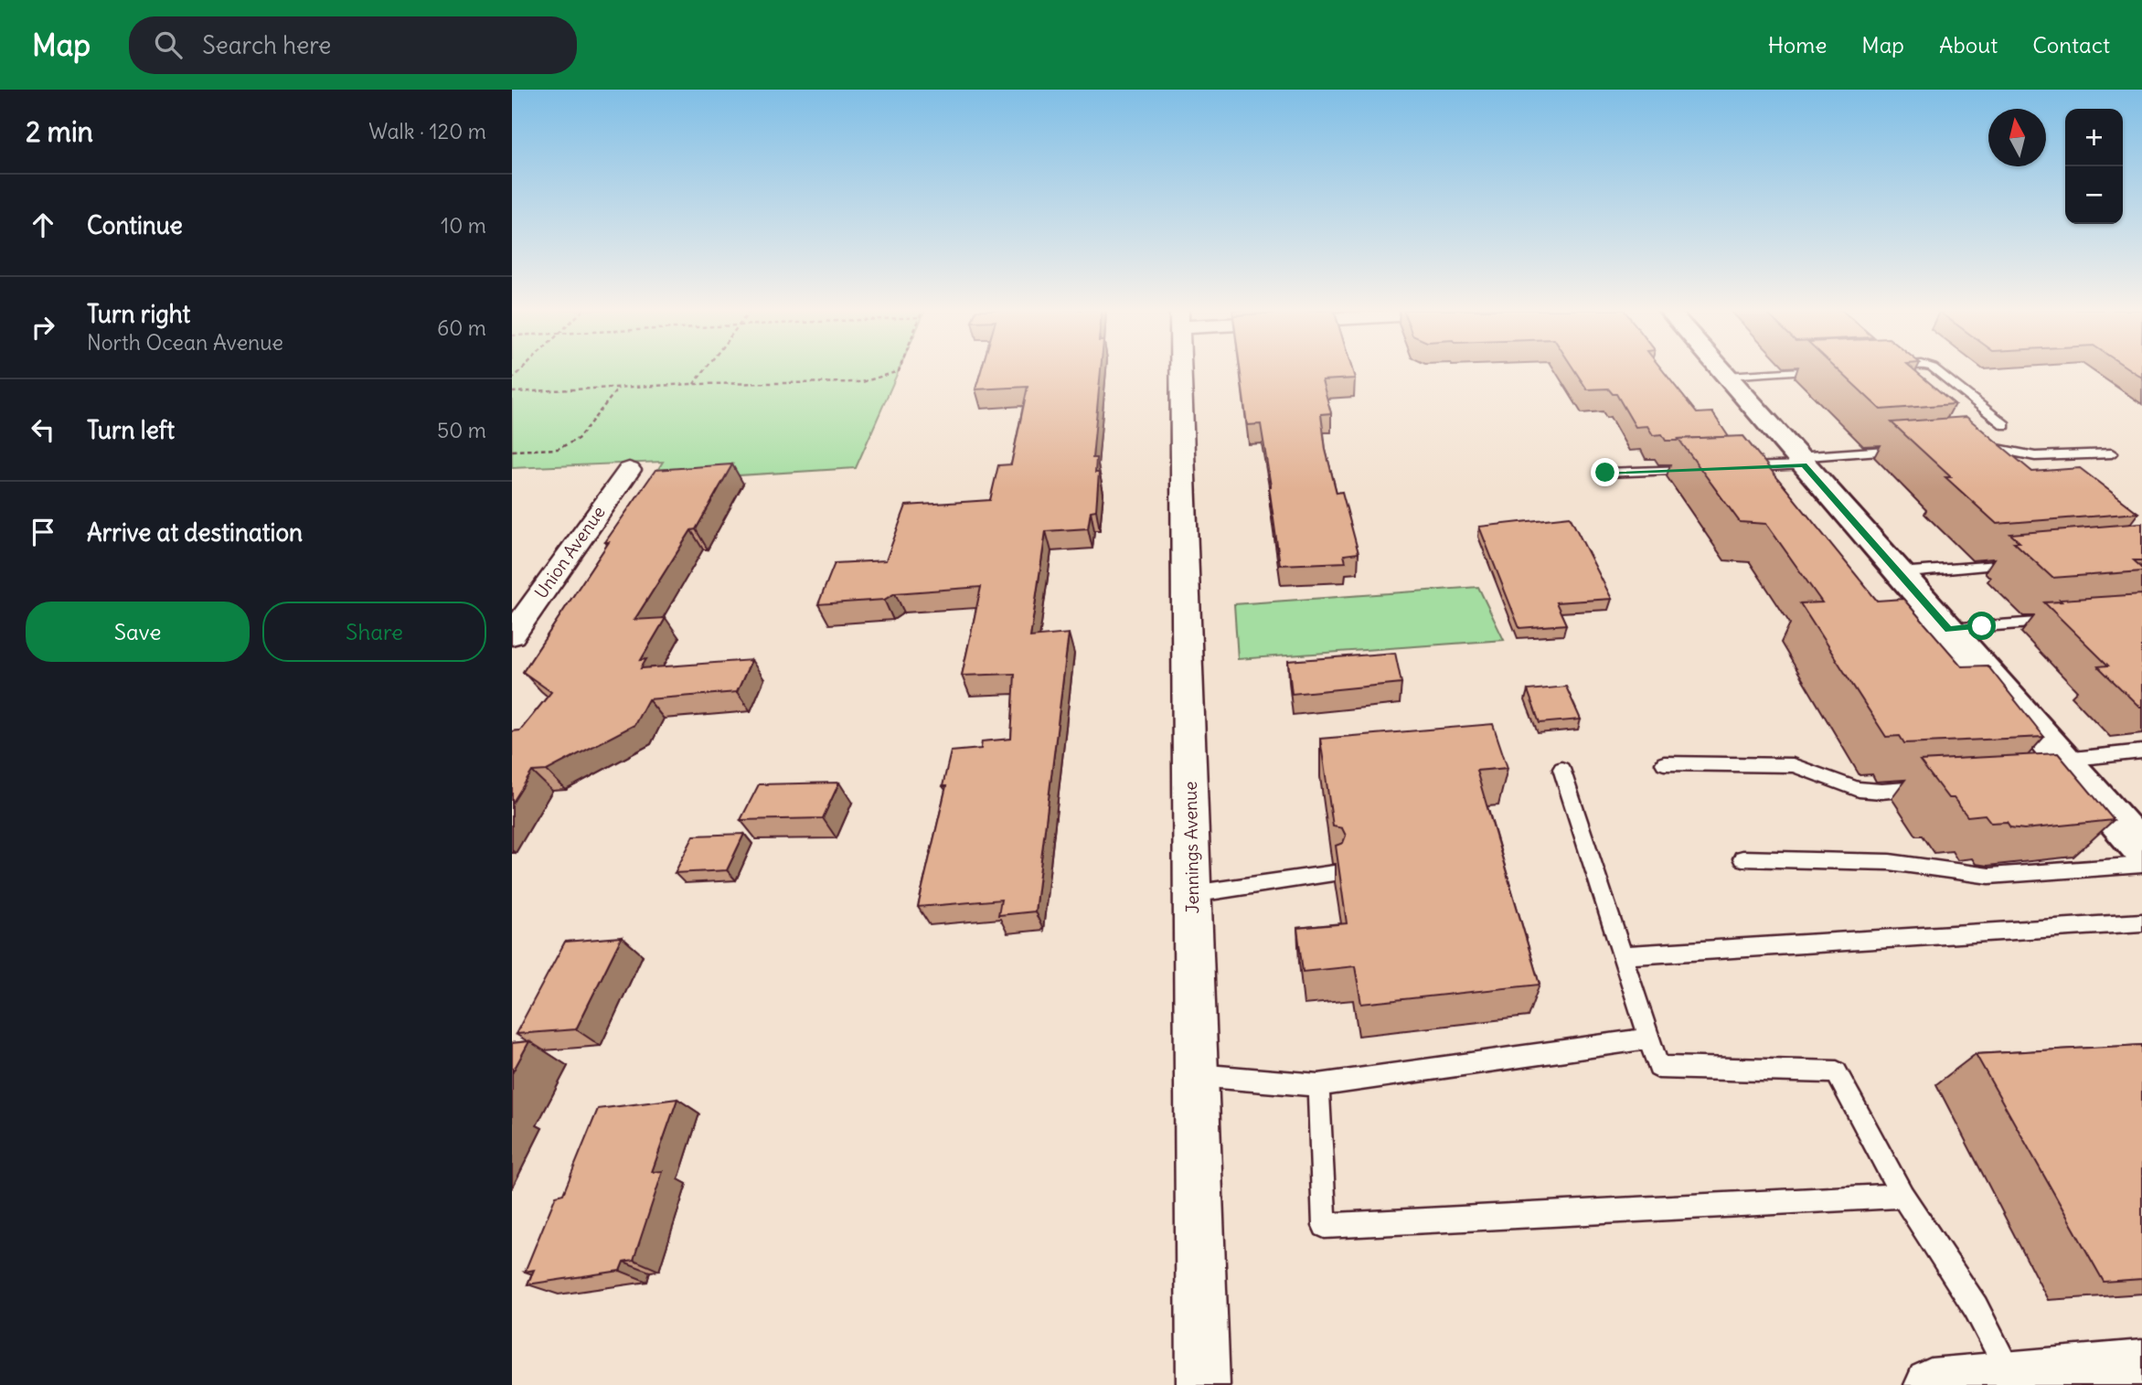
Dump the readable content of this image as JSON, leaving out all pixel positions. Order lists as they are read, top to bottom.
{
  "streets": {
    "street": ["Union Avenue", "Jennings Avenue"]
  },
  "north": "top",
  "page": {
    "header": "Map",
    "search": "Search here",
    "nav": [
      "Home",
      "Map",
      "About",
      "Contact"
    ],
    "heading": ["2 min", "Walk · 120 m"],
    "map_buttons": ["+", "−"],
    "list": [
      ["Continue", "10 m"],
      ["Turn right", "North Ocean Avenue", "60 m"],
      ["Turn left", "50 m"],
      "Arrive at destination"
    ],
    "buttons": ["Save", "Share"]
  }
}
